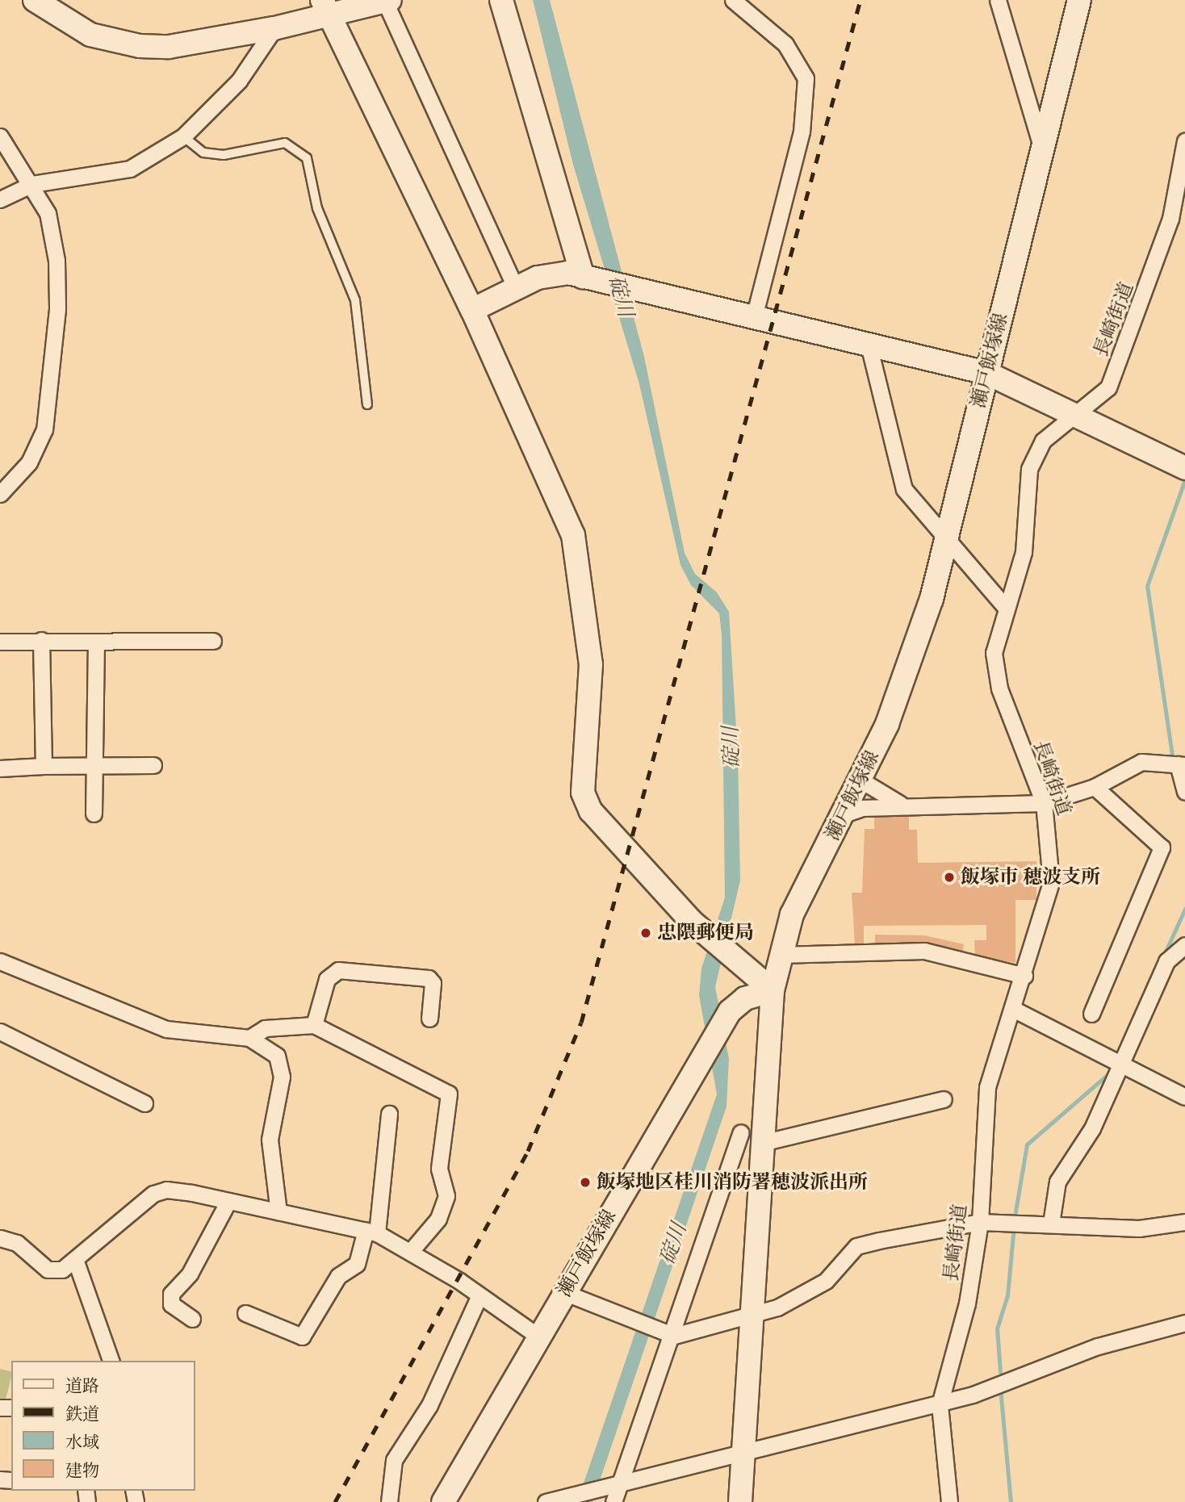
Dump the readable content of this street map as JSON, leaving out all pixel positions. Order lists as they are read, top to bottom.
{
  "streets": {
    "street": ["長崎街道", "瀬戸飯塚線"]
  },
  "water": ["碇川"],
  "places": ["飯塚市 穂波支所", "忠隈郵便局", "飯塚地区桂川消防署穂波派出所"],
  "legend": [
    "道路",
    "鉄道",
    "水域",
    "建物"
  ]
}
